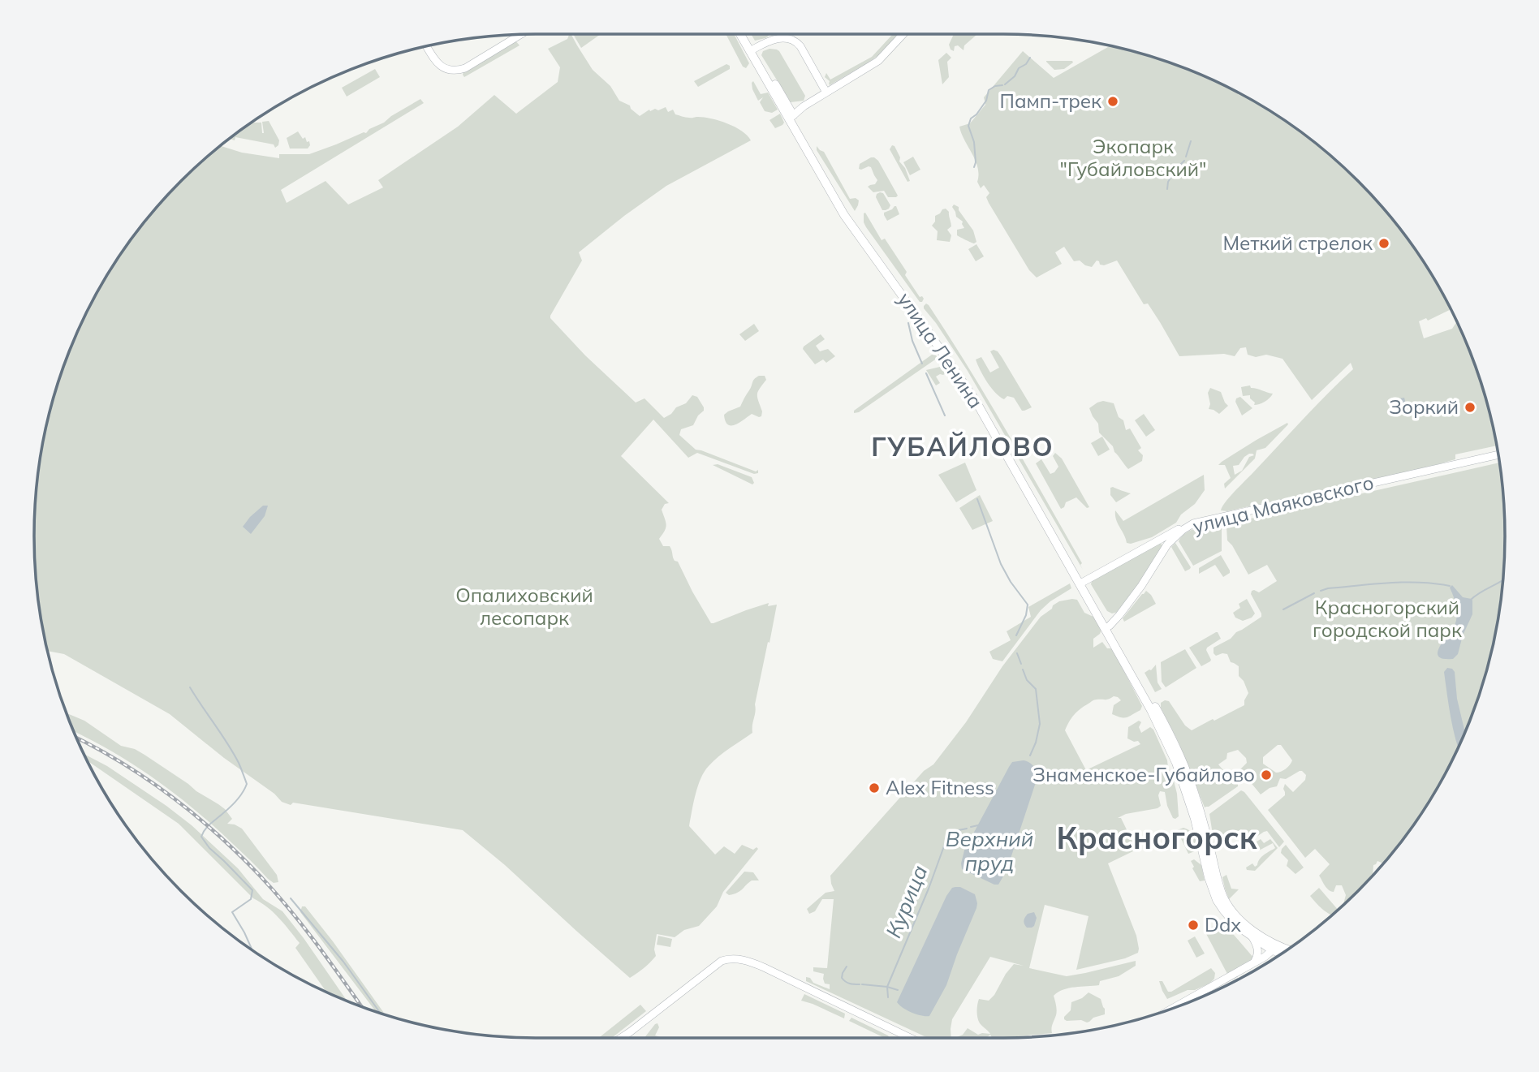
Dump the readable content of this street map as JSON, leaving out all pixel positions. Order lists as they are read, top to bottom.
{
  "streets": {
    "main road": ["улица Ленина"],
    "street": ["улица Маяковского"]
  },
  "crossings": [
    ["улица Ленина", "улица Маяковского"]
  ],
  "districts": ["ГУБАЙЛОВО", "Красногорск"],
  "water": ["Верхний пруд", "Курица"],
  "parks": ["Экопарк \"Губайловский\"", "Опалиховский лесопарк", "Красногорский городской парк"],
  "places": [
    "Памп-трек",
    "Меткий стрелок",
    "Зоркий",
    "Знаменское-Губайлово",
    "Alex Fitness",
    "Ddx"
  ]
}
